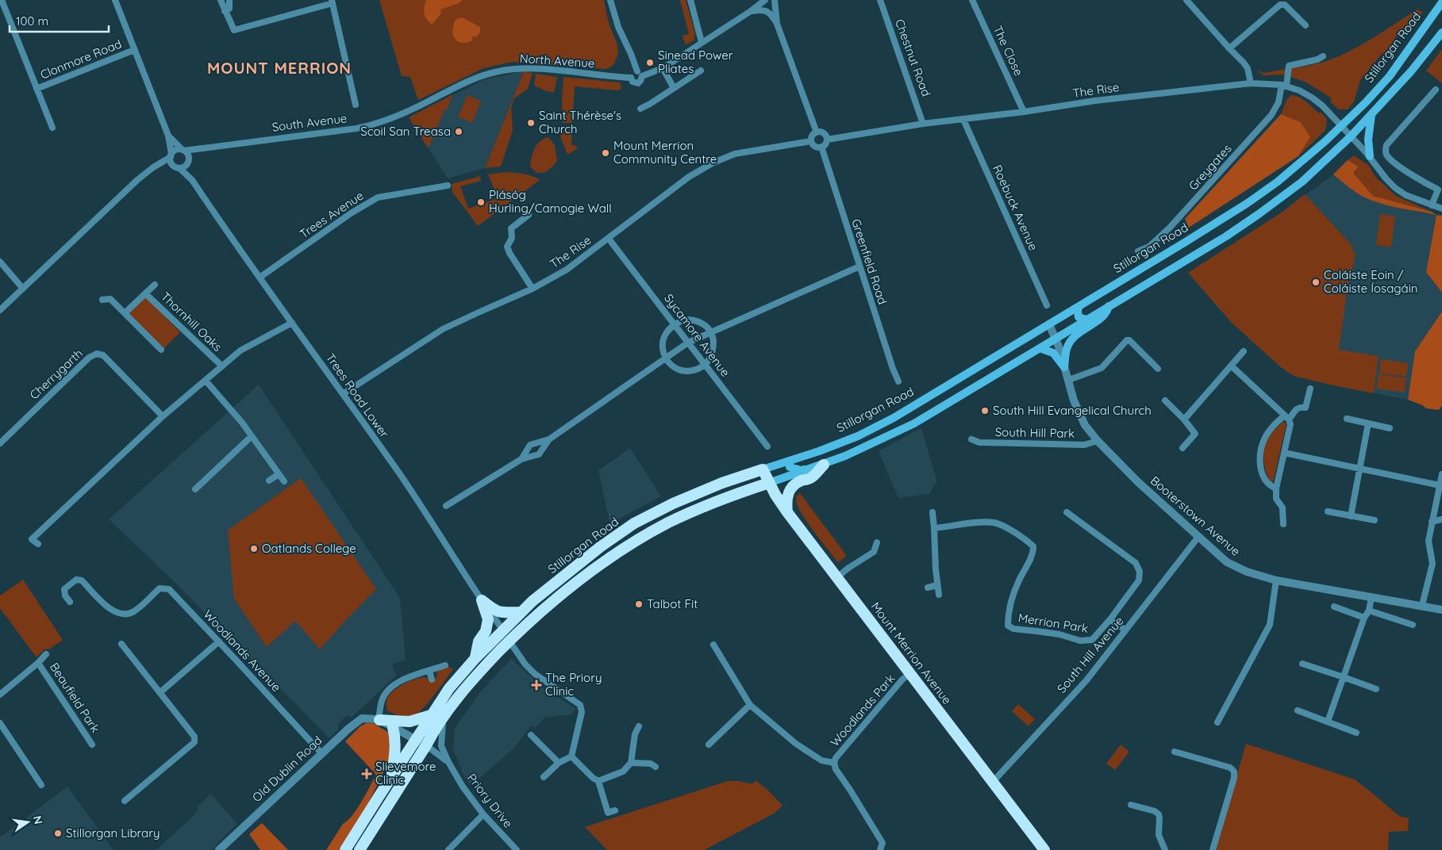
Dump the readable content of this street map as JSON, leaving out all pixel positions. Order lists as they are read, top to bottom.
{
  "streets": {
    "highway": ["Stillorgan Road", "Mount Merrion Avenue"],
    "street": [
      "The Close",
      "Chestnut Road",
      "Clonmore Road",
      "North Avenue",
      "The Rise",
      "South Avenue",
      "Greygates",
      "Roebuck Avenue",
      "Trees Avenue",
      "Greenfield Road",
      "Thornhill Oaks",
      "Sycamore Avenue",
      "Cherrygarth",
      "Trees Road Lower",
      "South Hill Park",
      "Booterstown Avenue",
      "Merrion Park",
      "Woodlands Avenue",
      "South Hill Avenue",
      "Beaufield Park",
      "Woodlands Park",
      "Old Dublin Road",
      "Priory Drive"
    ]
  },
  "crossings": [
    ["Stillorgan Road", "The Rise"],
    ["Stillorgan Road", "Trees Road Lower"],
    ["Stillorgan Road", "Booterstown Avenue"],
    ["Stillorgan Road", "Mount Merrion Avenue"],
    ["The Close", "The Rise"],
    ["Chestnut Road", "The Rise"],
    ["North Avenue", "South Avenue"],
    ["The Rise", "Greygates"],
    ["The Rise", "Roebuck Avenue"],
    ["The Rise", "Greenfield Road"],
    ["The Rise", "Sycamore Avenue"],
    ["The Rise", "Trees Road Lower"],
    ["South Avenue", "Trees Road Lower"],
    ["Trees Avenue", "Trees Road Lower"],
    ["South Hill Park", "Booterstown Avenue"],
    ["Booterstown Avenue", "South Hill Avenue"],
    ["Woodlands Avenue", "Old Dublin Road"],
    ["Mount Merrion Avenue", "South Hill Avenue"],
    ["Mount Merrion Avenue", "Woodlands Park"]
  ],
  "districts": ["MOUNT MERRION"],
  "places": {
    "other": [
      "Sinead Power Pliates",
      "Saint Thérèse's Church",
      "Scoil San Treasa",
      "Mount Merrion Community Centre",
      "Plásóg Hurling/Camogie Wall",
      "Coláiste Eoin / Coláiste Íosagáin",
      "South Hill Evangelical Church",
      "Oatlands College",
      "Talbot Fit",
      "Stillorgan Library"
    ],
    "health": ["The Priory Clinic", "Slievemore Clinic"]
  },
  "scale_bar": "100 m",
  "north": "right"
}
